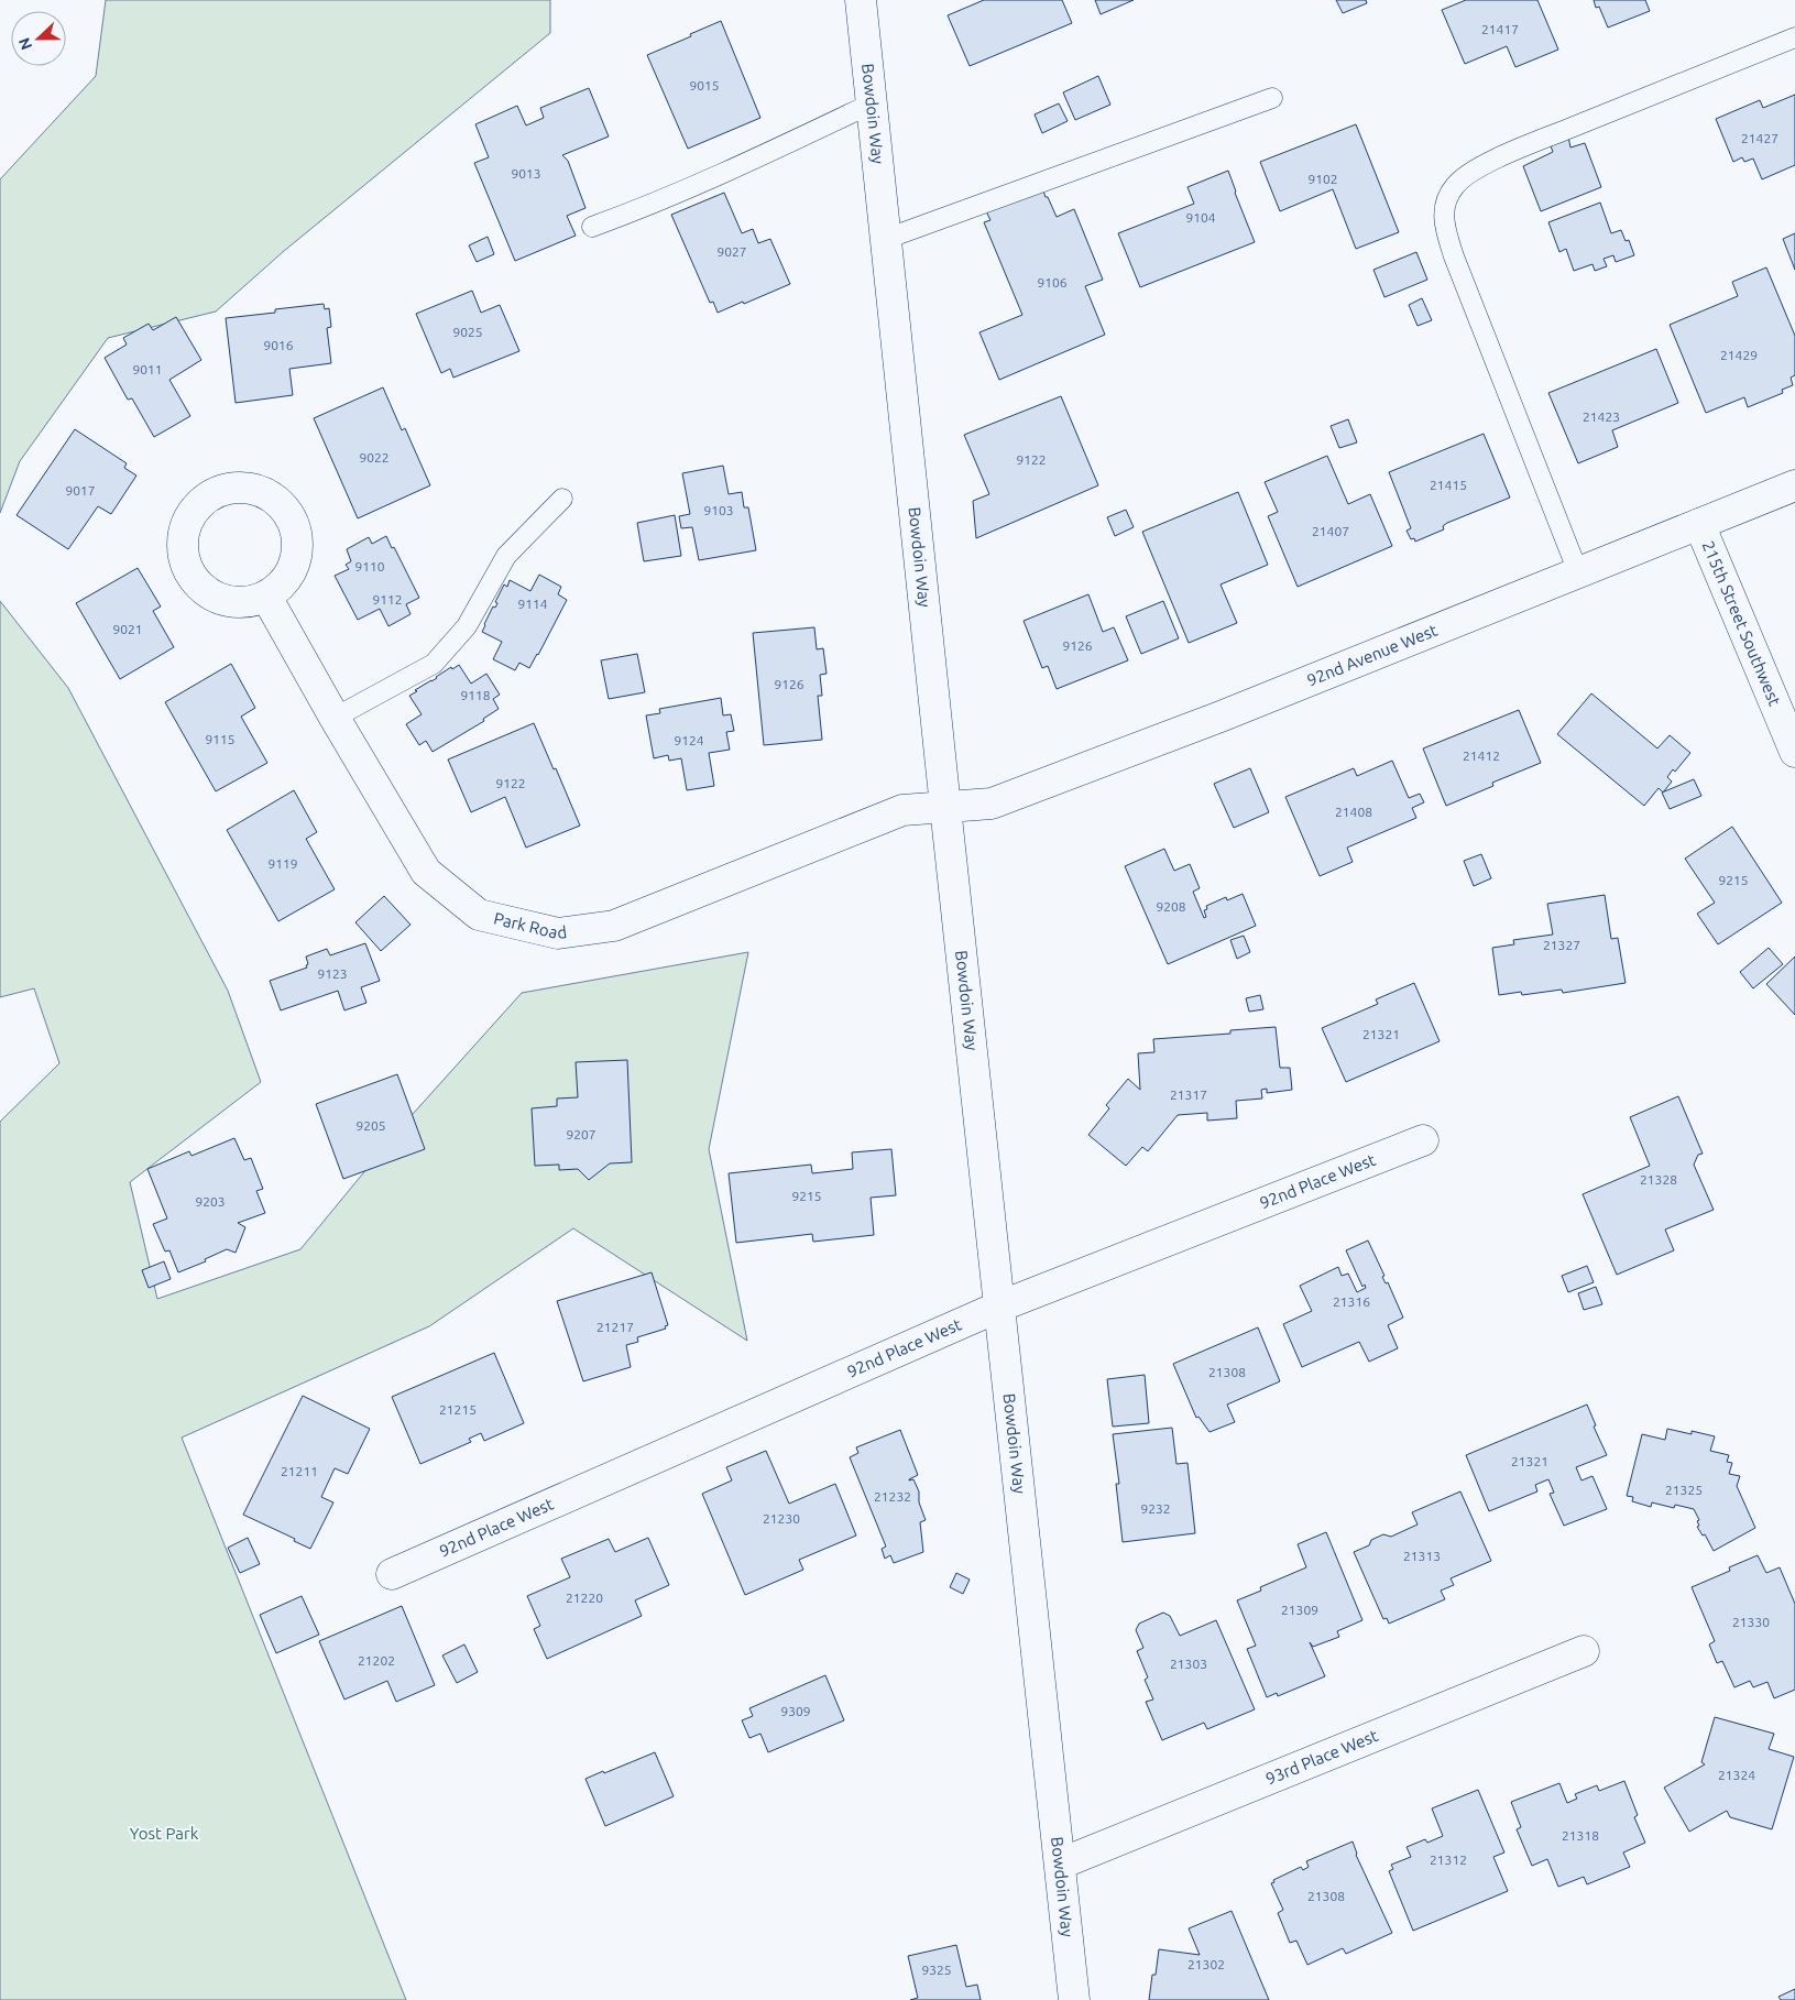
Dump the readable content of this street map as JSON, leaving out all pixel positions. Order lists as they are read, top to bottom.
{
  "streets": {
    "street": [
      "Bowdoin Way",
      "215th Street Southwest",
      "92nd Avenue West",
      "Park Road",
      "92nd Place West",
      "93rd Place West"
    ]
  },
  "crossings": [
    ["Bowdoin Way", "92nd Avenue West"],
    ["Bowdoin Way", "Park Road"],
    ["Bowdoin Way", "92nd Place West"],
    ["Bowdoin Way", "93rd Place West"],
    ["215th Street Southwest", "92nd Avenue West"],
    ["92nd Avenue West", "Park Road"]
  ],
  "parks": ["Yost Park"],
  "house_numbers": [
    "21417",
    "9015",
    "21427",
    "9013",
    "9102",
    "9104",
    "9027",
    "9106",
    "9025",
    "9016",
    "21429",
    "9011",
    "21423",
    "9022",
    "9122",
    "21415",
    "9017",
    "9103",
    "21407",
    "9110",
    "9112",
    "9114",
    "9021",
    "9126",
    "9126",
    "9118",
    "9115",
    "9124",
    "21412",
    "9122",
    "21408",
    "9119",
    "9215",
    "9208",
    "21327",
    "9123",
    "21321",
    "21317",
    "9205",
    "9207",
    "21328",
    "9215",
    "9203",
    "21316",
    "21217",
    "21308",
    "21215",
    "21321",
    "21211",
    "21325",
    "21232",
    "9232",
    "21230",
    "21313",
    "21220",
    "21309",
    "21330",
    "21202",
    "21303",
    "9309",
    "21324",
    "21318",
    "21312",
    "21308",
    "21302",
    "9325"
  ],
  "north": "left"
}
